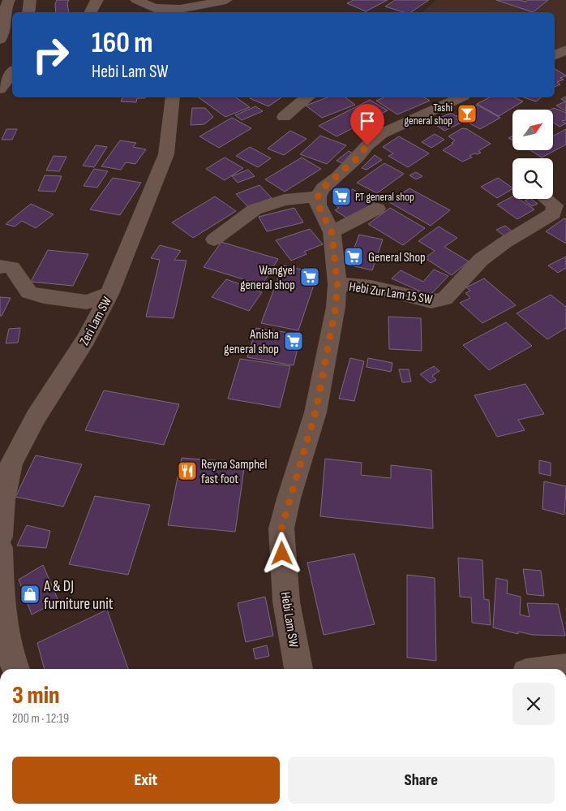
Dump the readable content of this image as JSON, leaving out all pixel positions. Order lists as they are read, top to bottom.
{
  "streets": {
    "street": ["Hebi Zur Lam 15 SW", "Zeri Lam SW", "Hebi Lam SW"]
  },
  "crossings": [
    ["Hebi Zur Lam 15 SW", "Hebi Lam SW"]
  ],
  "places": {
    "bar": ["Tashi general shop"],
    "supermarket": [
      "P.T general shop",
      "General Shop",
      "Wangyel general shop",
      "Anisha general shop"
    ],
    "restaurant": ["Reyna Samphel fast foot"],
    "shop": ["A & DJ furniture unit"]
  },
  "north": "top right",
  "page": {
    "turn": ["160 m", "Hebi Lam SW"],
    "heading": ["3 min", "200 m · 12:19"],
    "buttons": ["Exit", "Share"]
  }
}
